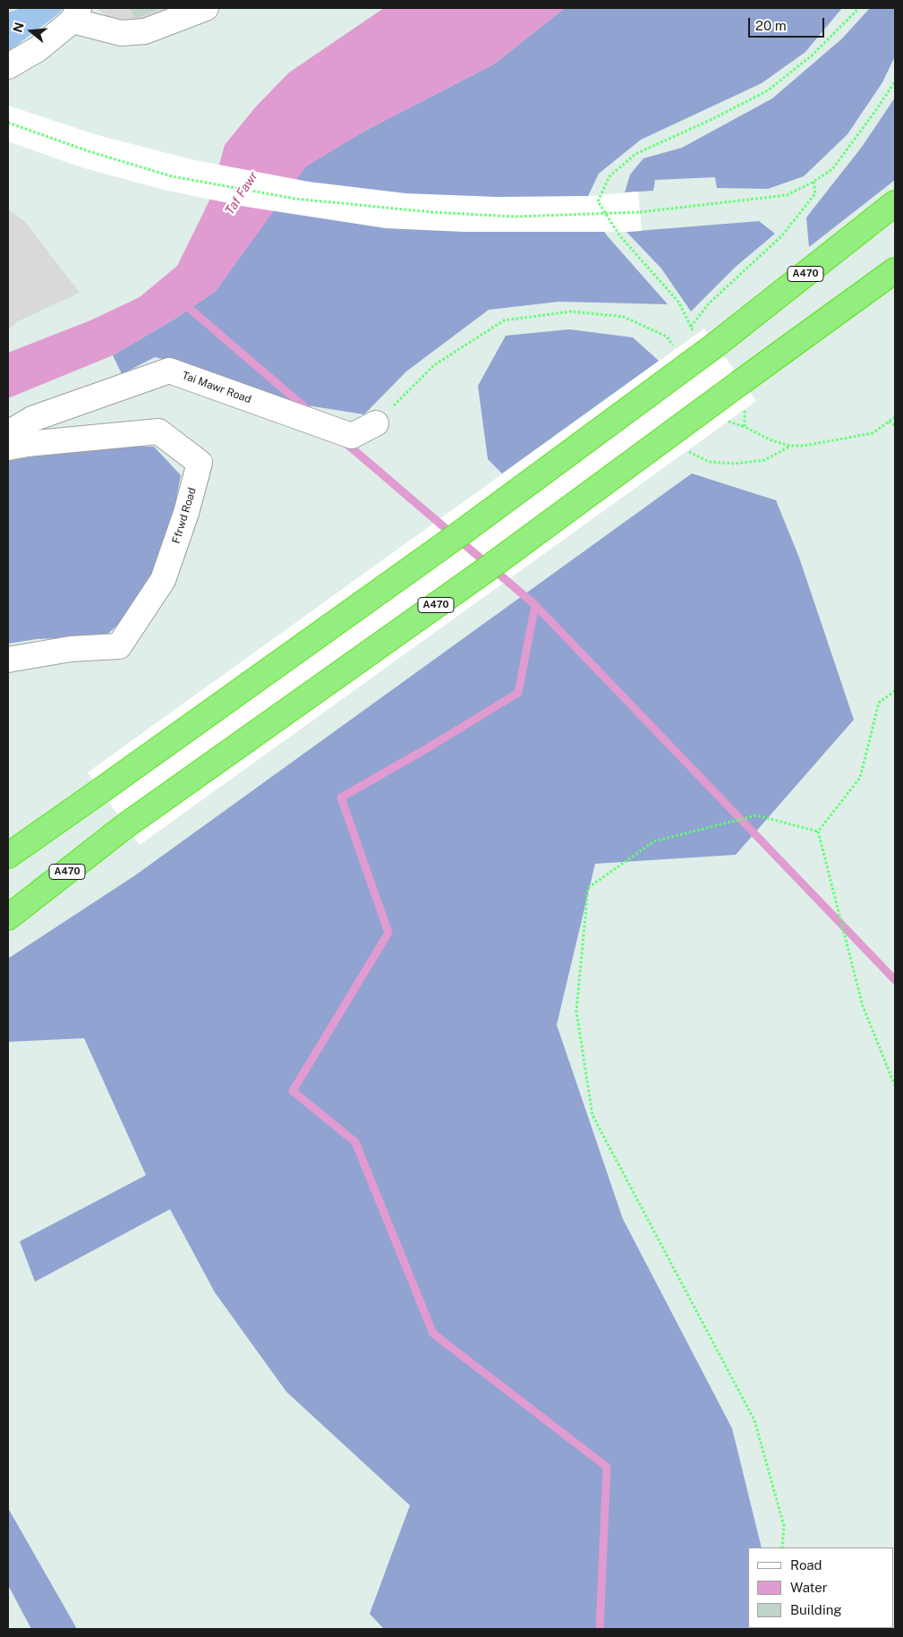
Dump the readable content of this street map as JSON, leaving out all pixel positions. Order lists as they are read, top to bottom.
{
  "streets": {
    "highway": ["A470"],
    "street": ["Tai Mawr Road", "Ffrwd Road"]
  },
  "water": ["Taf Fawr"],
  "legend": ["Road", "Water", "Building"],
  "scale_bar": "20 m",
  "north": "left"
}
